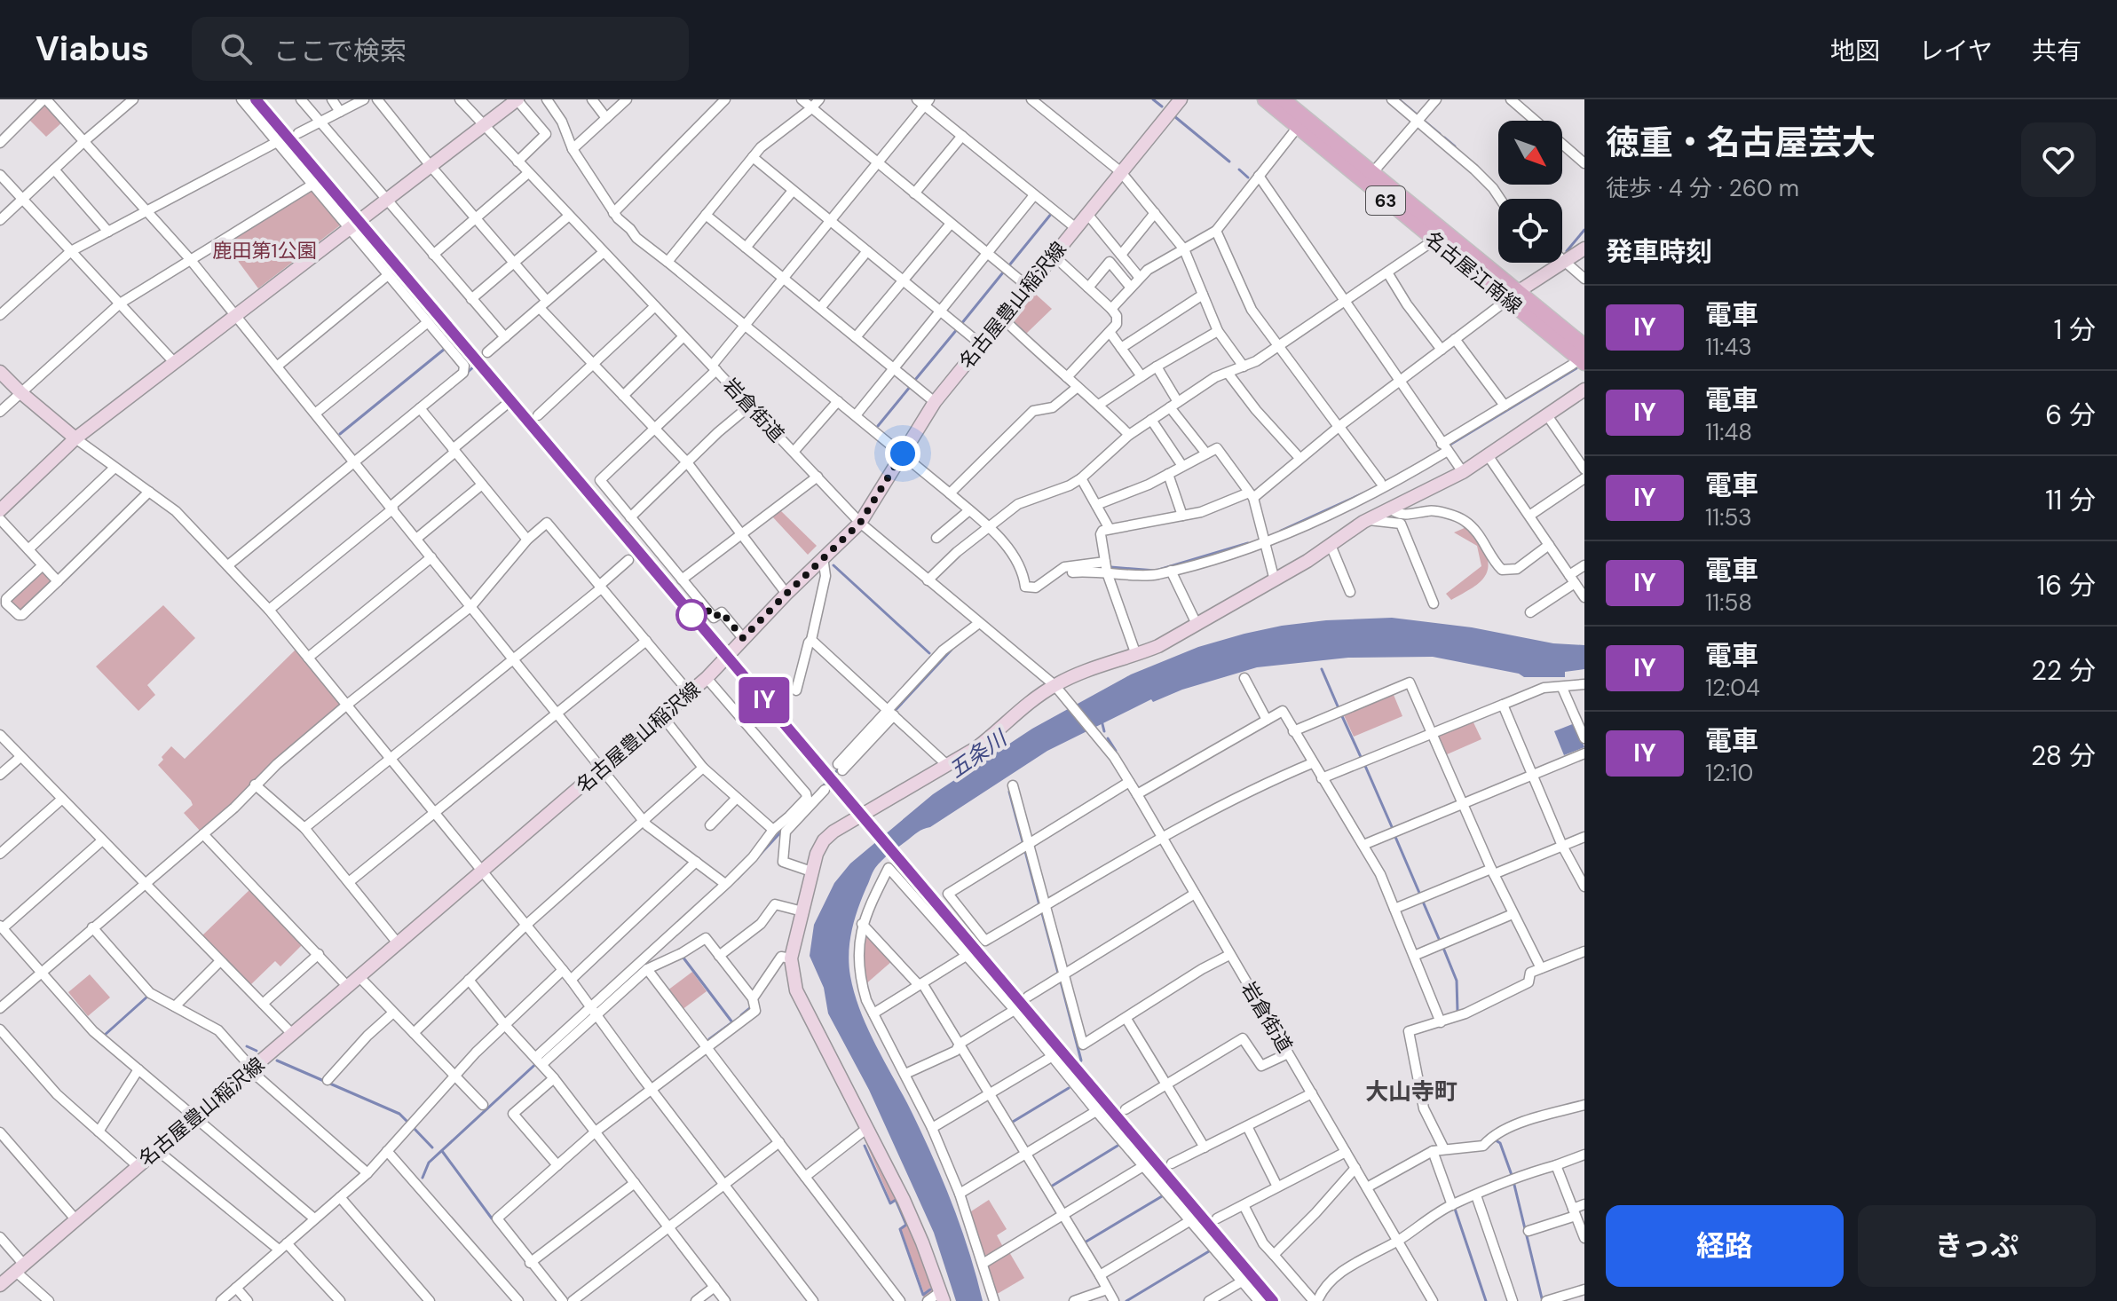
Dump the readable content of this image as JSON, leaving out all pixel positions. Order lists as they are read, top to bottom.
{
  "streets": {
    "main road": ["63", "名古屋江南線", "名古屋豊山稲沢線"],
    "street": ["岩倉街道"]
  },
  "crossings": [
    ["名古屋豊山稲沢線", "岩倉街道"]
  ],
  "districts": ["大山寺町"],
  "water": ["五条川"],
  "parks": ["鹿田第1公園"],
  "north": "bottom right",
  "page": {
    "header": "Viabus",
    "search": "ここで検索",
    "nav": ["地図", "レイヤ", "共有"],
    "on_map": "IY",
    "heading": [
      ["徳重・名古屋芸大", "徒歩 · 4 分 · 260 m"],
      "発車時刻"
    ],
    "list": [
      {
        "mark": "IY",
        "name": "電車",
        "note": "11:43",
        "value": "1 分"
      },
      {
        "mark": "IY",
        "name": "電車",
        "note": "11:48",
        "value": "6 分"
      },
      {
        "mark": "IY",
        "name": "電車",
        "note": "11:53",
        "value": "11 分"
      },
      {
        "mark": "IY",
        "name": "電車",
        "note": "11:58",
        "value": "16 分"
      },
      {
        "mark": "IY",
        "name": "電車",
        "note": "12:04",
        "value": "22 分"
      },
      {
        "mark": "IY",
        "name": "電車",
        "note": "12:10",
        "value": "28 分"
      }
    ],
    "buttons": ["経路", "きっぷ"]
  }
}
